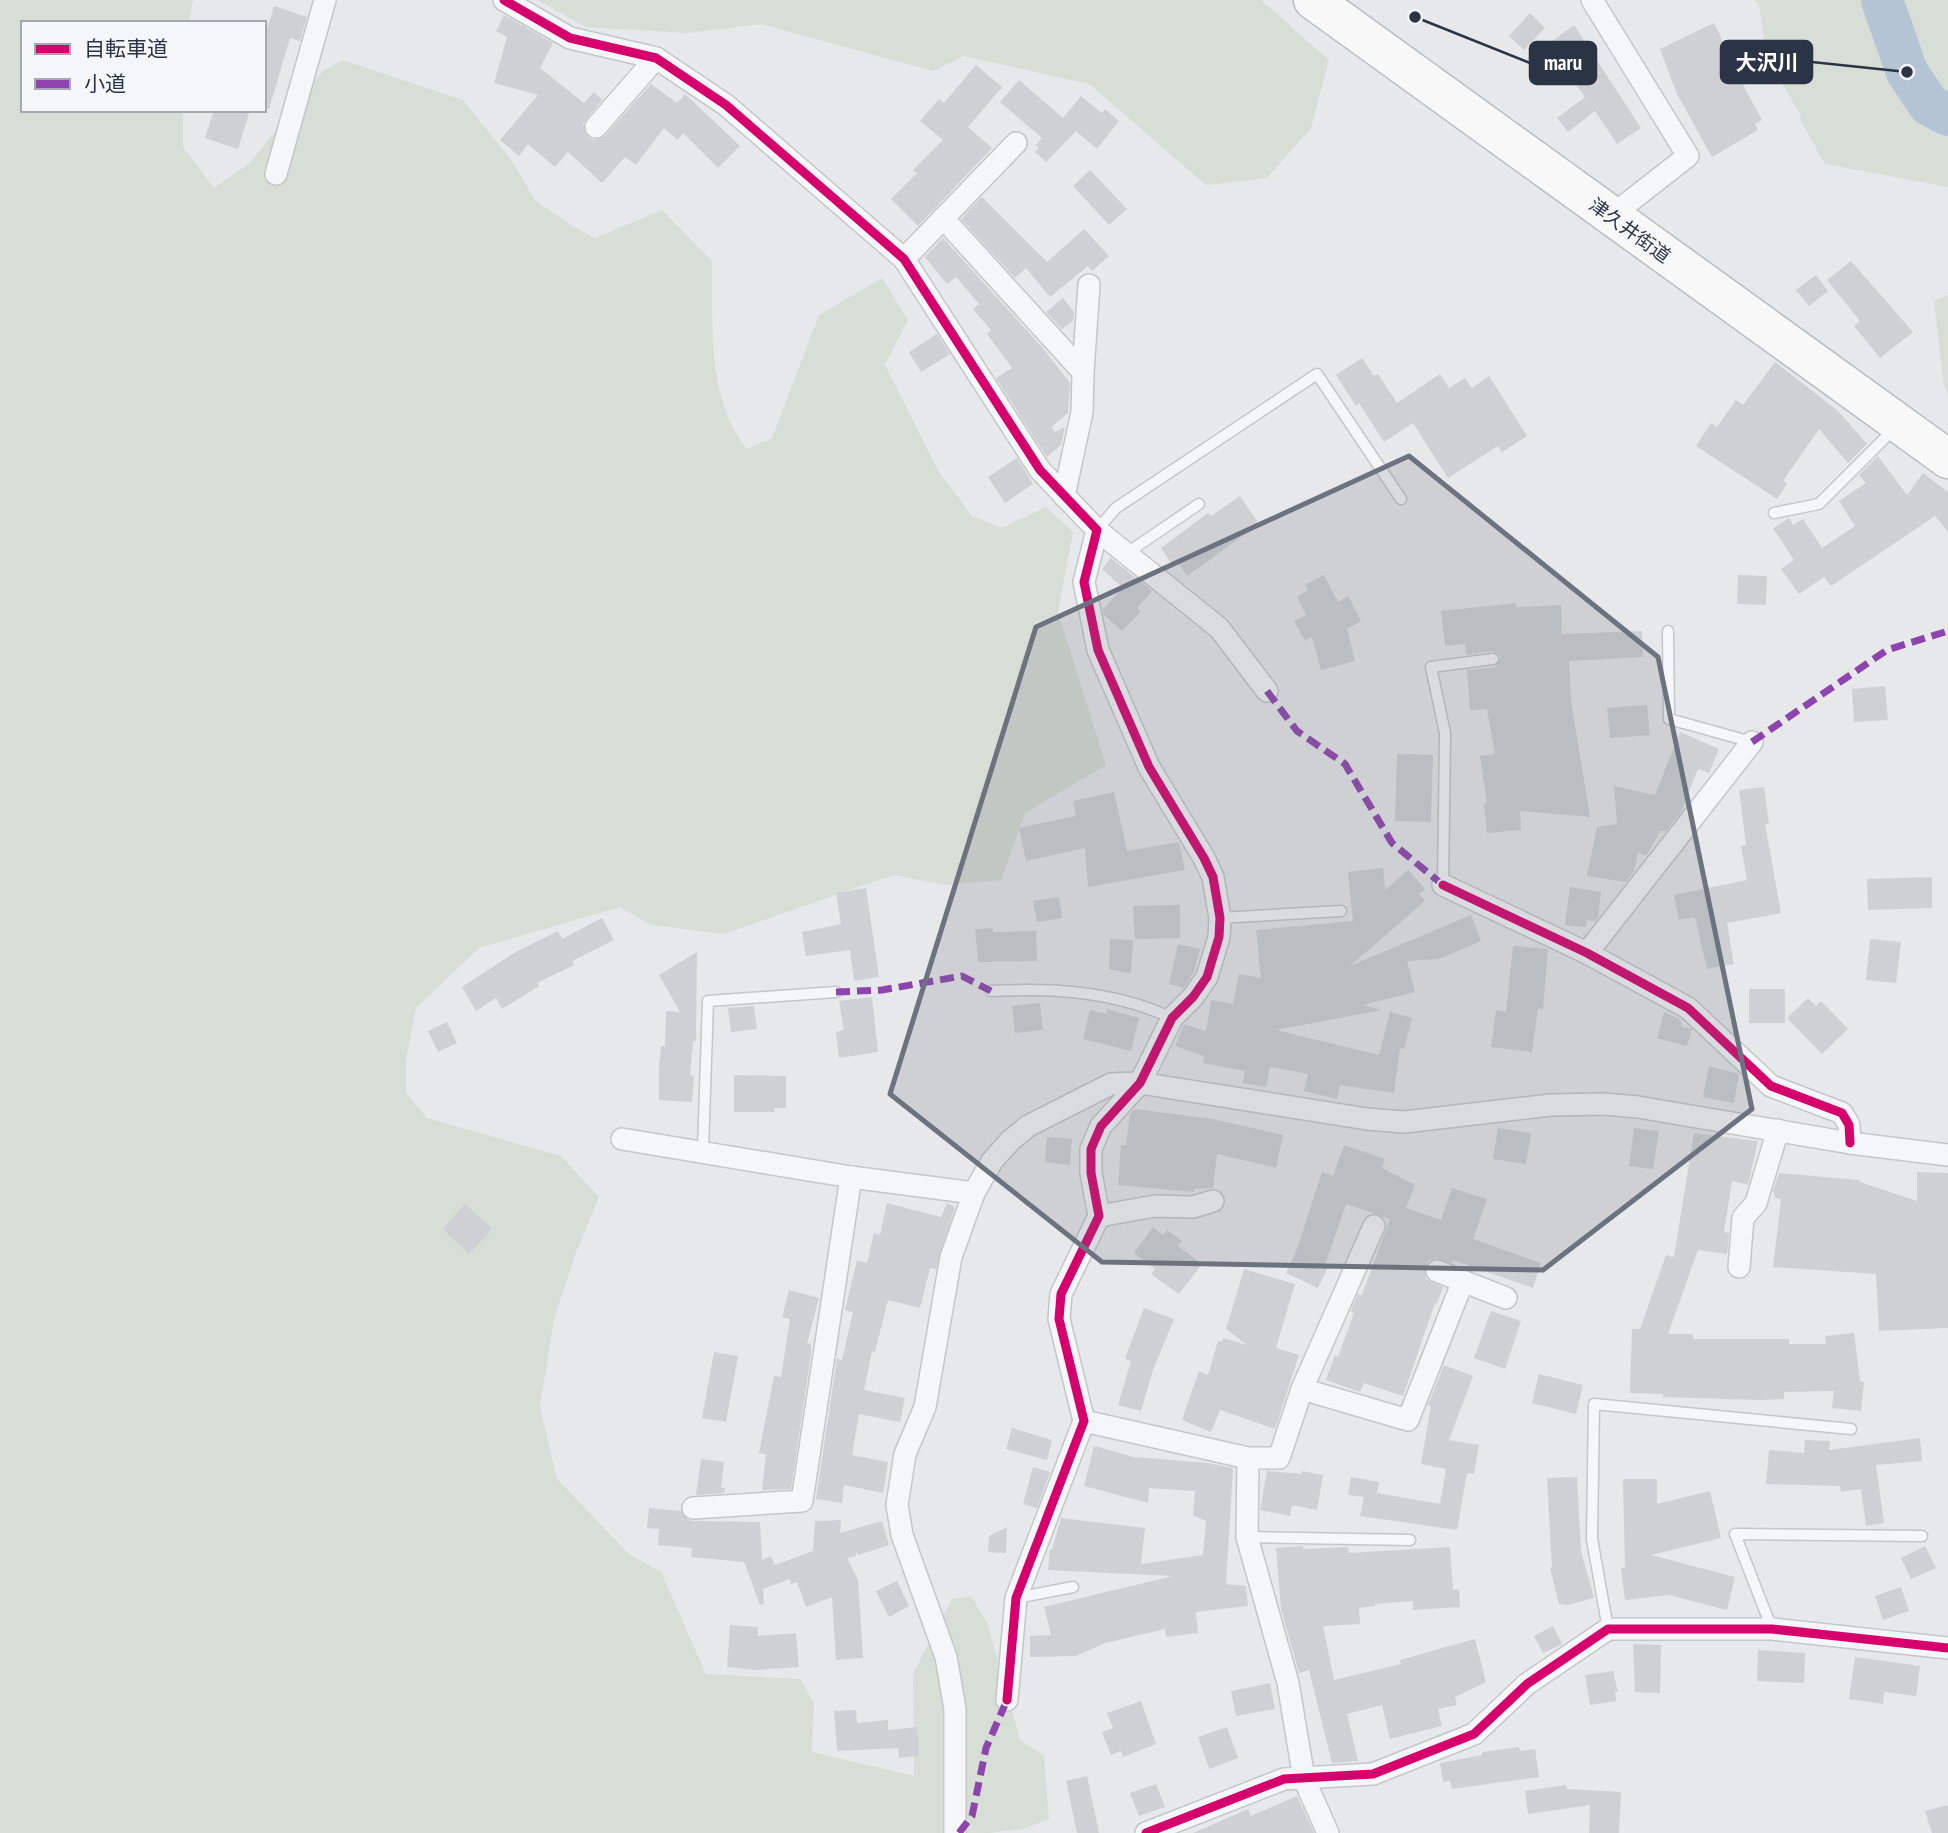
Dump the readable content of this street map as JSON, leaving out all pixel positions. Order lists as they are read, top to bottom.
{
  "streets": {
    "highway": ["津久井街道"]
  },
  "places": ["maru", "大沢川"],
  "legend": ["自転車道", "小道"]
}
